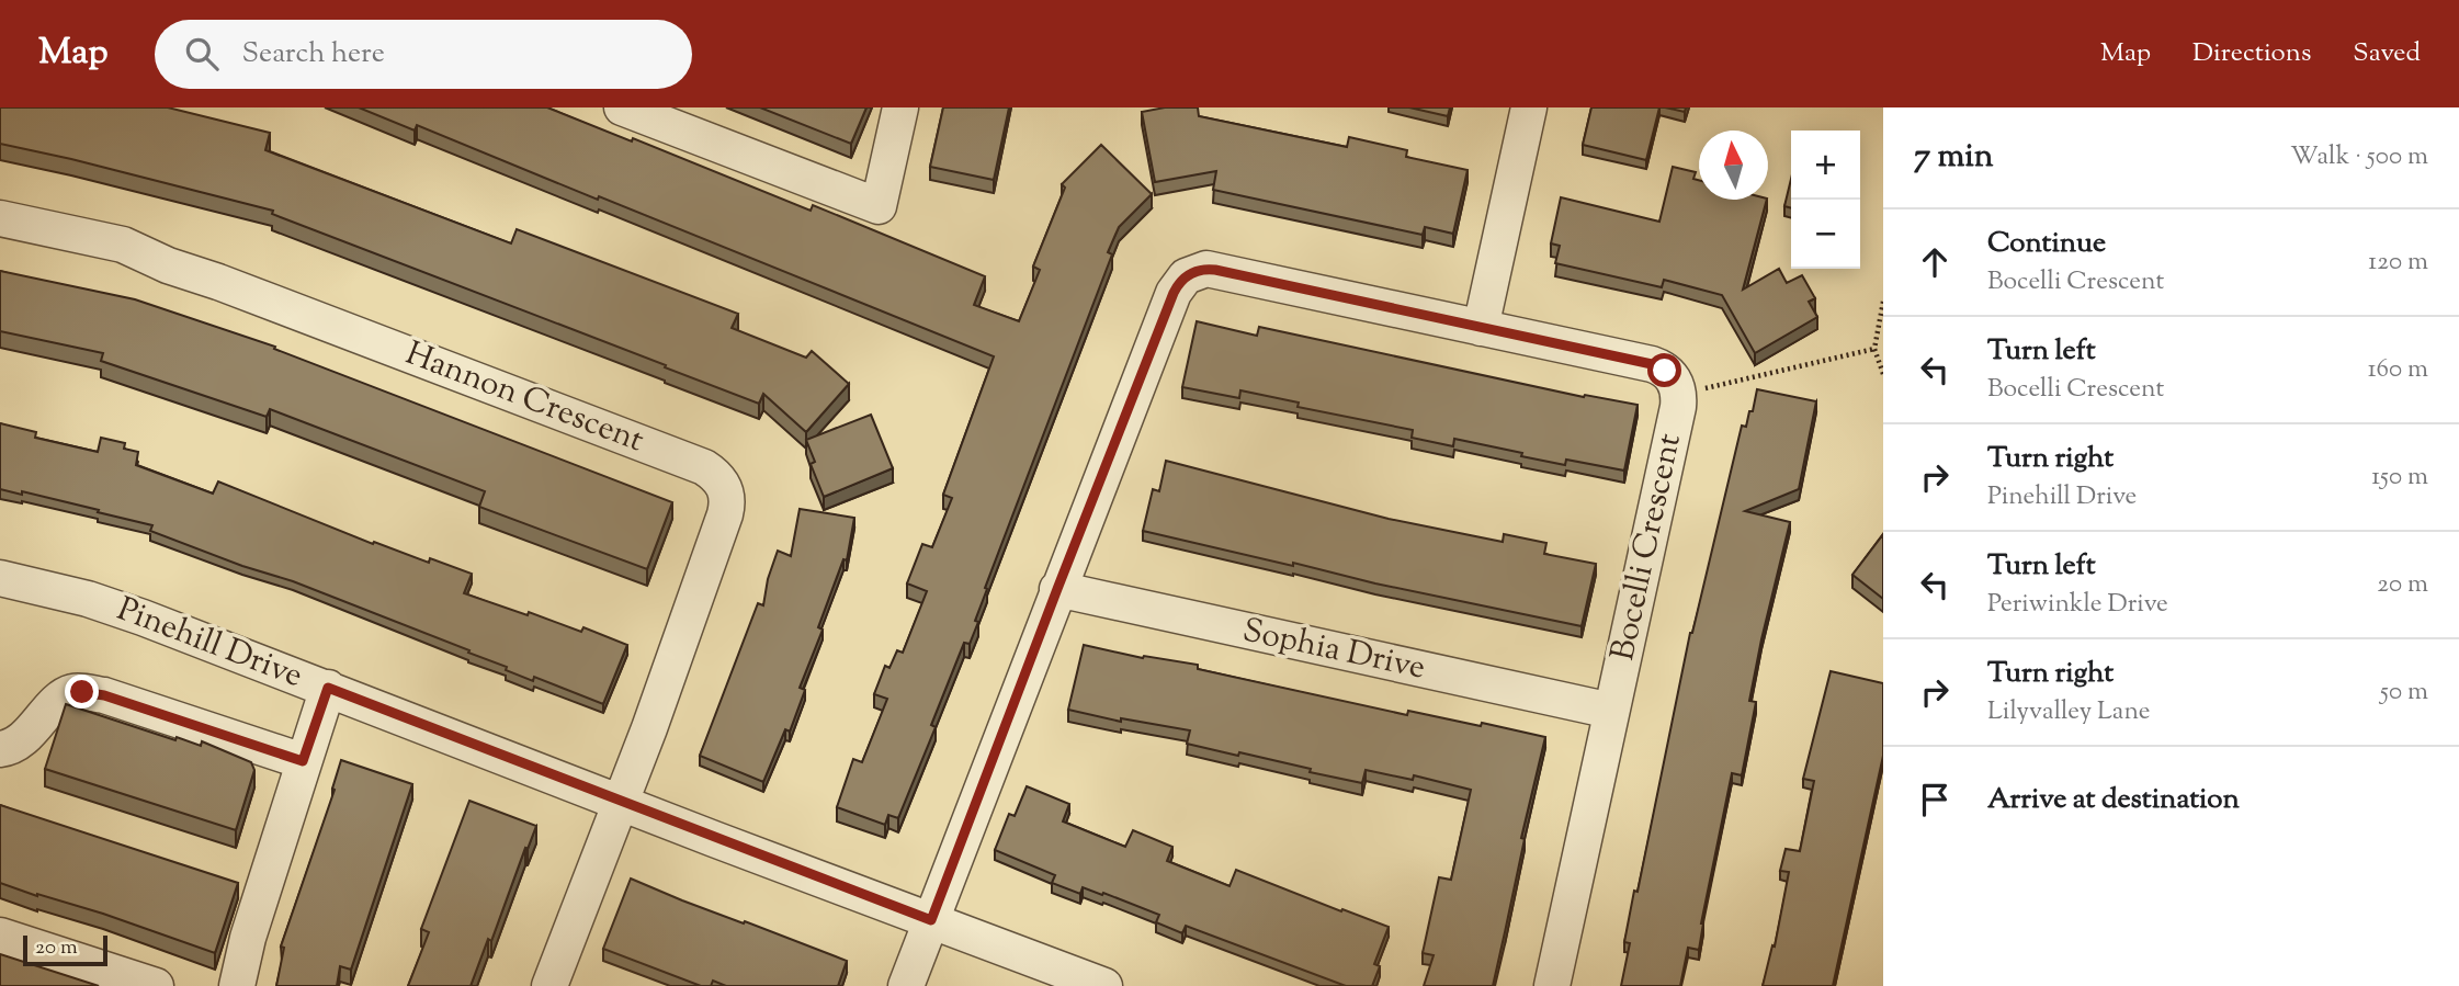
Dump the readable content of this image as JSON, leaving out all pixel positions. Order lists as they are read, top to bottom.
{
  "streets": {
    "street": [
      "Hannon Crescent",
      "Bocelli Crescent",
      "Pinehill Drive",
      "Sophia Drive"
    ]
  },
  "crossings": [
    ["Hannon Crescent", "Pinehill Drive"],
    ["Bocelli Crescent", "Pinehill Drive"],
    ["Bocelli Crescent", "Sophia Drive"]
  ],
  "scale_bar": "20 m",
  "north": "top",
  "page": {
    "header": "Map",
    "search": "Search here",
    "nav": ["Map", "Directions", "Saved"],
    "heading": ["7 min", "Walk · 500 m"],
    "map_buttons": ["+", "−"],
    "list": [
      ["Continue", "Bocelli Crescent", "120 m"],
      ["Turn left", "Bocelli Crescent", "160 m"],
      ["Turn right", "Pinehill Drive", "150 m"],
      ["Turn left", "Periwinkle Drive", "20 m"],
      ["Turn right", "Lilyvalley Lane", "50 m"],
      "Arrive at destination"
    ],
    "scale": "20 m"
  }
}
